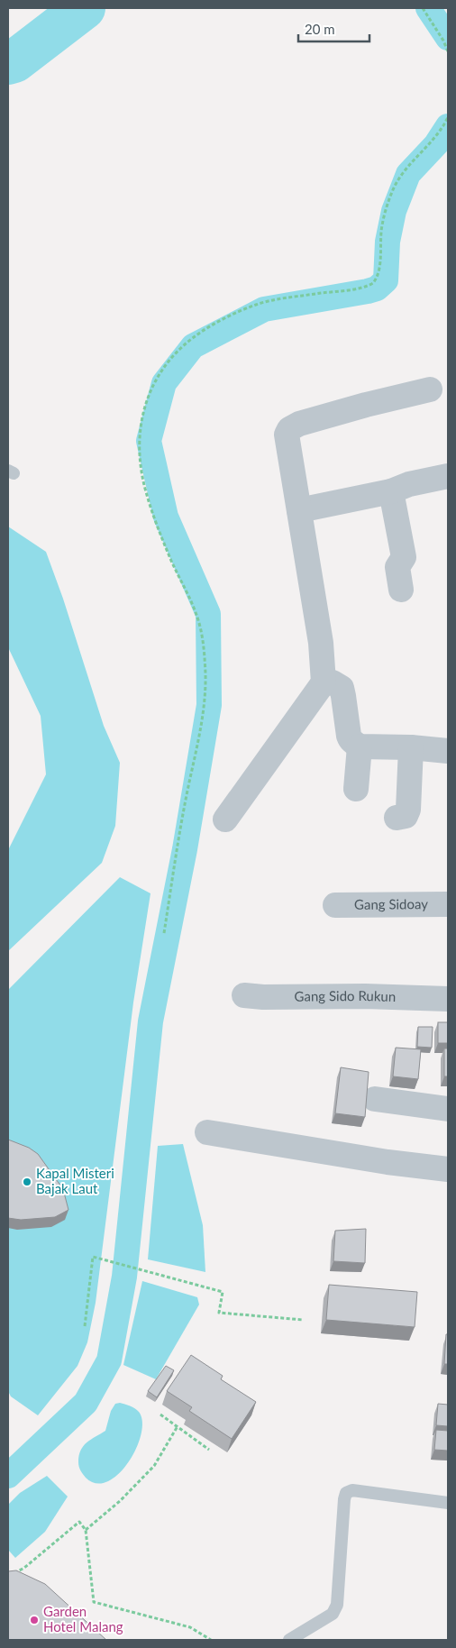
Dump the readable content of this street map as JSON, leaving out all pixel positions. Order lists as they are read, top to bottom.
{
  "streets": {
    "street": ["Gang Sidoay", "Gang Sido Rukun"]
  },
  "places": ["Kapal Misteri Bajak Laut", "Garden Hotel Malang"],
  "scale_bar": "20 m"
}
